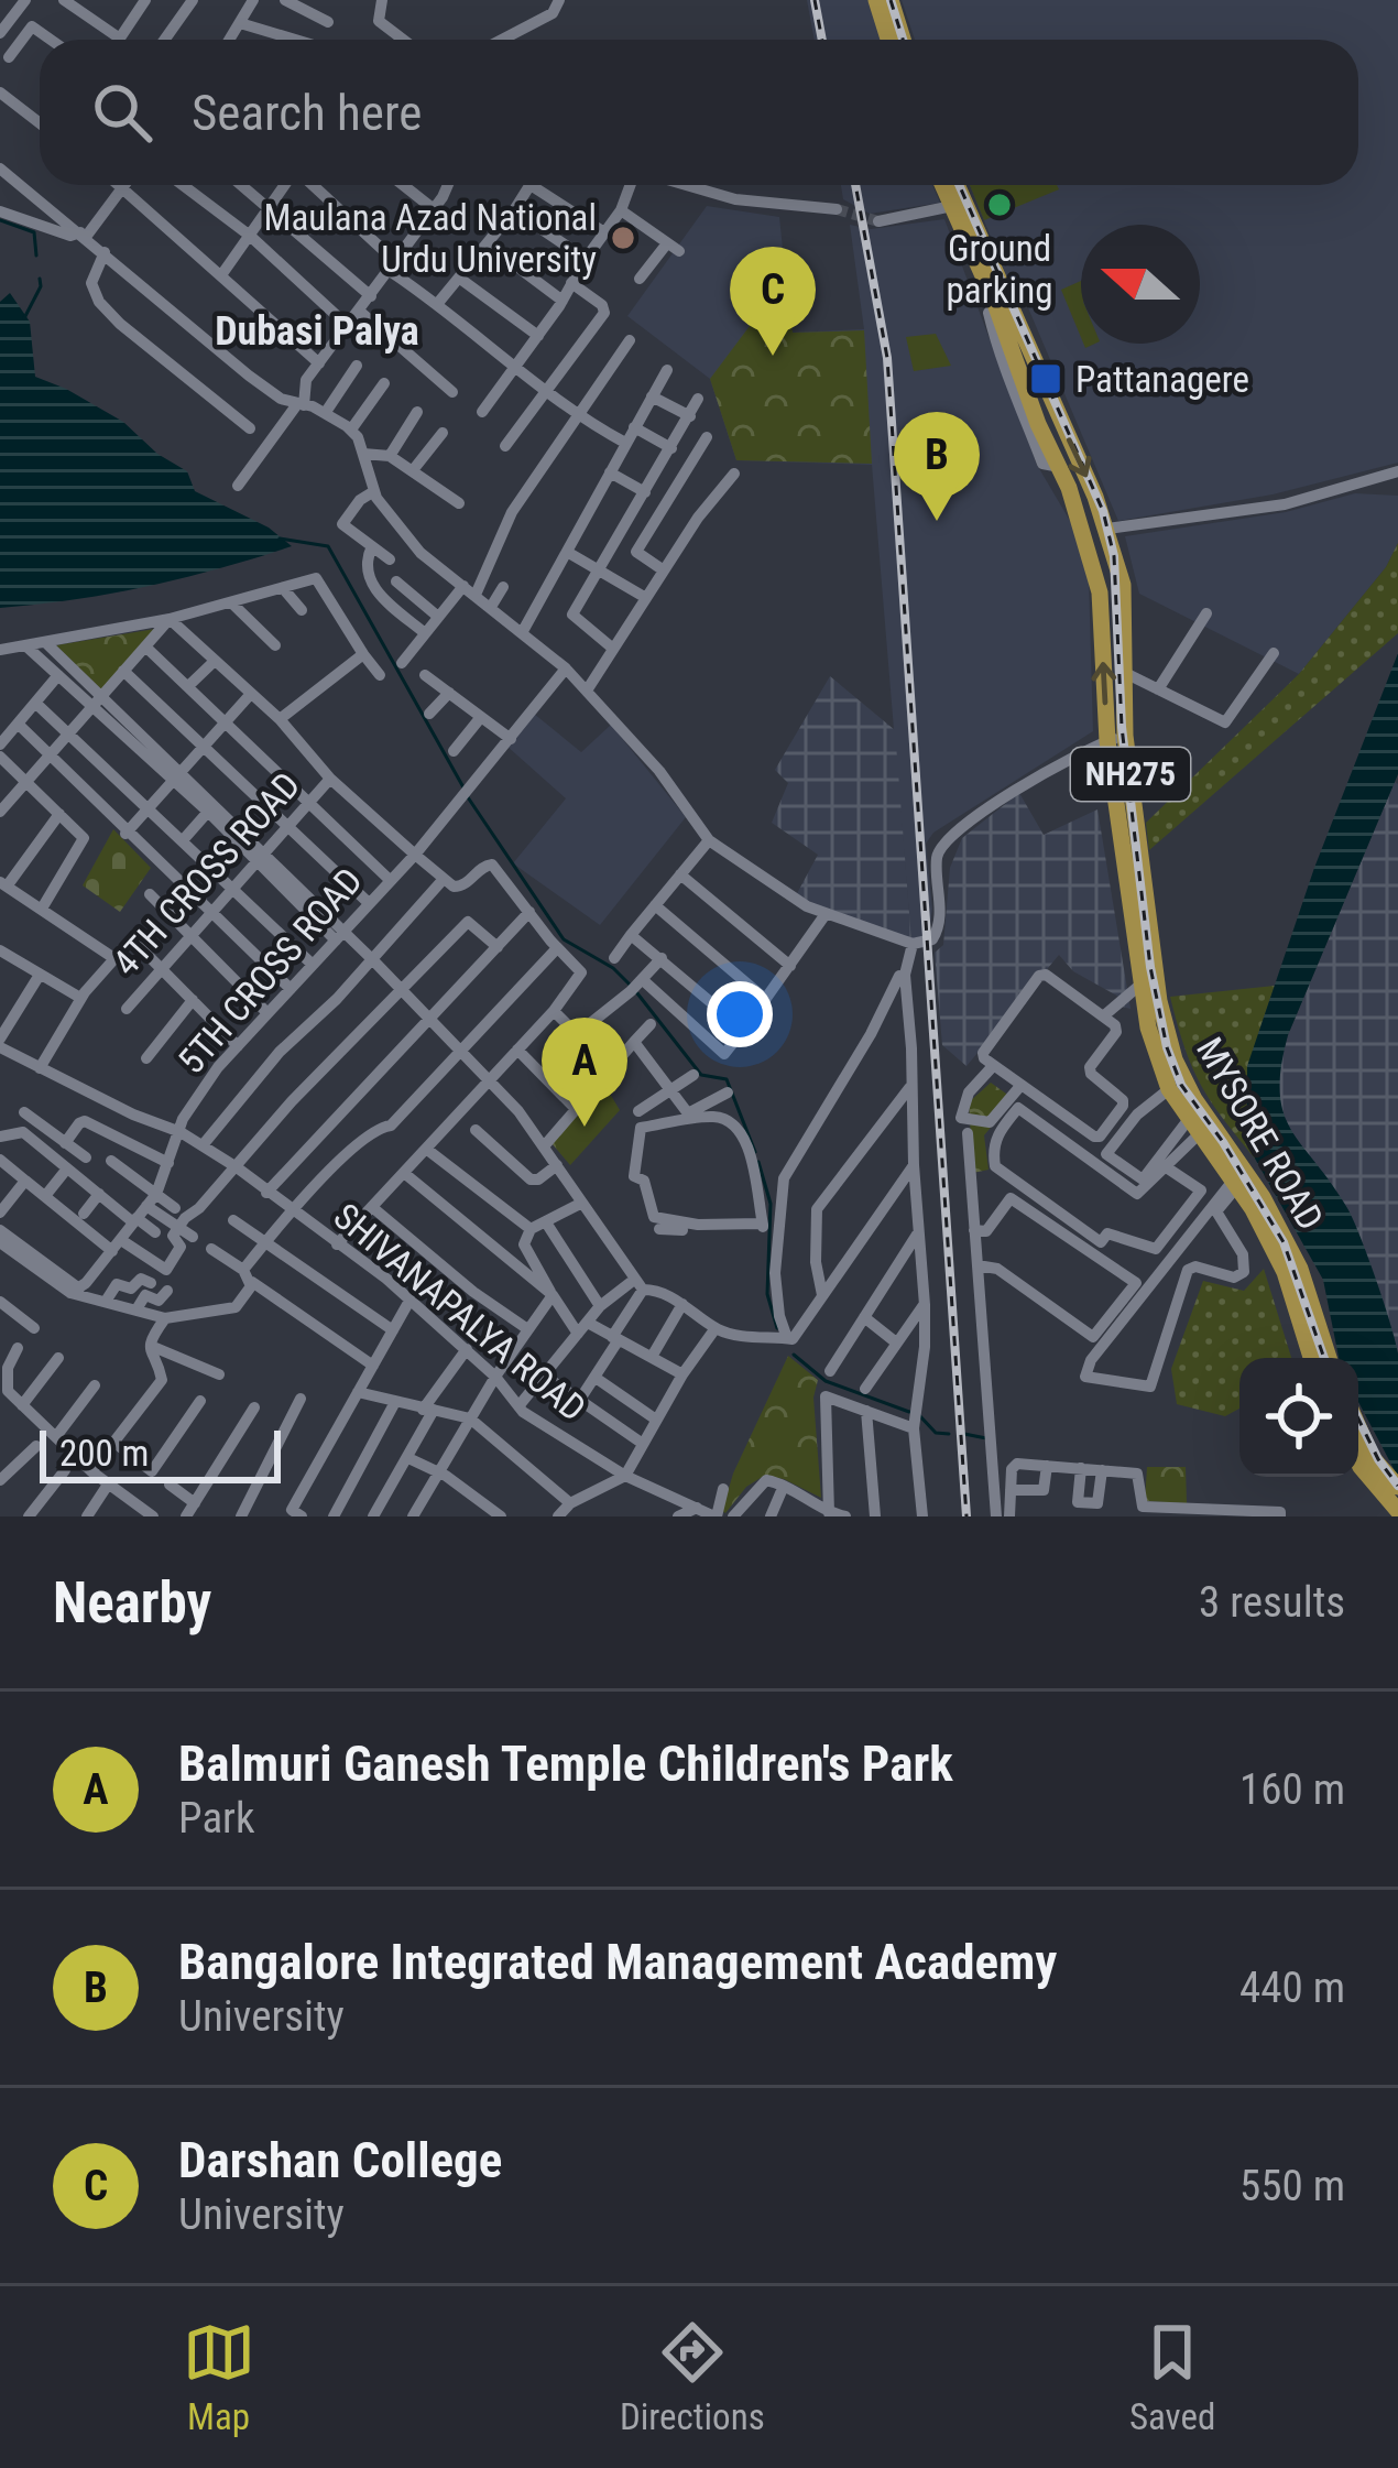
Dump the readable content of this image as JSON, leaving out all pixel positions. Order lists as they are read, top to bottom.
{
  "streets": {
    "highway": ["NH275", "MYSORE ROAD"],
    "street": ["4TH CROSS ROAD", "5TH CROSS ROAD", "SHIVANAPALYA ROAD"]
  },
  "crossings": [
    ["5TH CROSS ROAD", "SHIVANAPALYA ROAD"]
  ],
  "districts": ["Dubasi Palya"],
  "places": {
    "other": ["Ground parking", "Maulana Azad National Urdu University"],
    "transit": ["Pattanagere"]
  },
  "scale_bar": "200 m",
  "north": "left",
  "page": {
    "search": "Search here",
    "pins": ["C", "B", "A"],
    "scale": "200 m",
    "heading": ["Nearby", "3 results"],
    "list": [
      {
        "mark": "A",
        "name": "Balmuri Ganesh Temple Children's Park",
        "note": "Park",
        "value": "160 m"
      },
      {
        "mark": "B",
        "name": "Bangalore Integrated Management Academy",
        "note": "University",
        "value": "440 m"
      },
      {
        "mark": "C",
        "name": "Darshan College",
        "note": "University",
        "value": "550 m"
      }
    ],
    "nav": ["Map", "Directions", "Saved"]
  }
}
